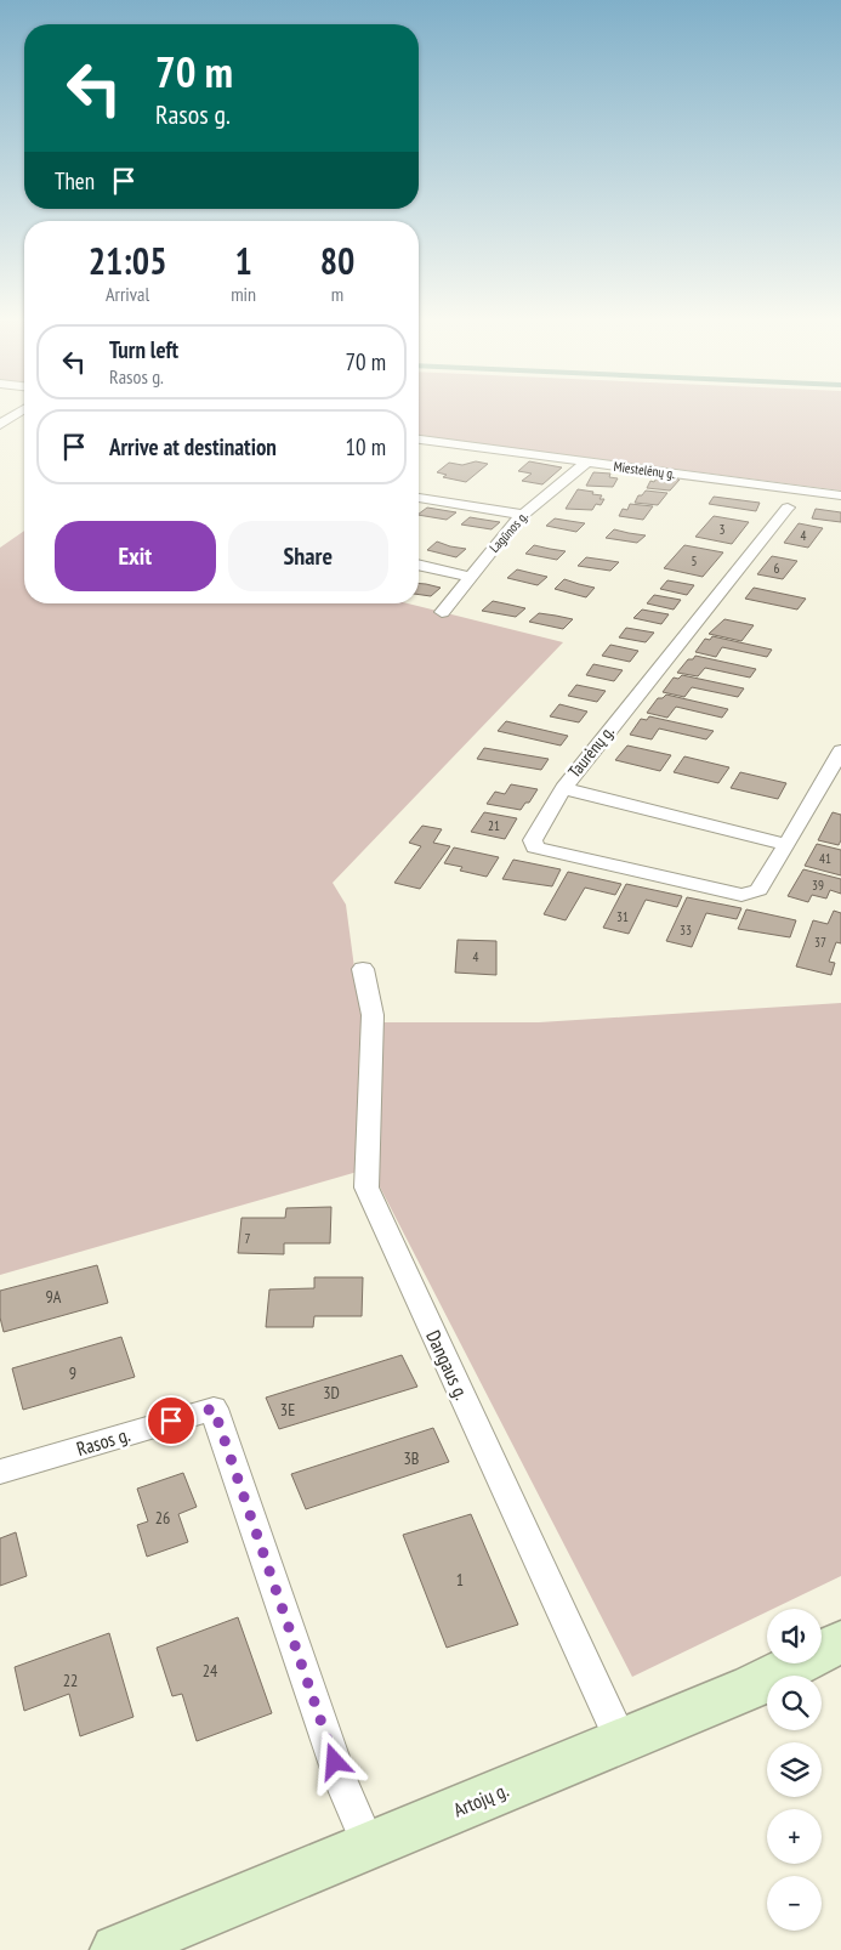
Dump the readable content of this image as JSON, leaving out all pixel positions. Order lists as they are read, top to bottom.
{
  "streets": {
    "main road": ["Artojų g."],
    "street": [
      "Miestelėnų g.",
      "Lagūnos g.",
      "Taurėnų g.",
      "Dangaus g.",
      "Rasos g."
    ]
  },
  "crossings": [
    ["Miestelėnų g.", "Lagūnos g."],
    ["Miestelėnų g.", "Taurėnų g."],
    ["Dangaus g.", "Artojų g."],
    ["Rasos g.", "Artojų g."]
  ],
  "house_numbers": [
    "3",
    "4",
    "5",
    "6",
    "21",
    "41",
    "39",
    "31",
    "33",
    "37",
    "4",
    "7",
    "9A",
    "9",
    "3D",
    "3E",
    "3B",
    "26",
    "1",
    "24",
    "22"
  ],
  "page": {
    "turn": ["70 m", "Rasos g."],
    "then": "Then",
    "eta": [
      "21:05",
      "Arrival",
      "1",
      "min",
      "80",
      "m"
    ],
    "list": [
      {
        "name": "Turn left",
        "note": "Rasos g.",
        "value": "70 m"
      },
      {
        "name": "Arrive at destination",
        "value": "10 m"
      }
    ],
    "buttons": ["Exit", "Share"],
    "map_buttons": ["+", "−"]
  }
}
